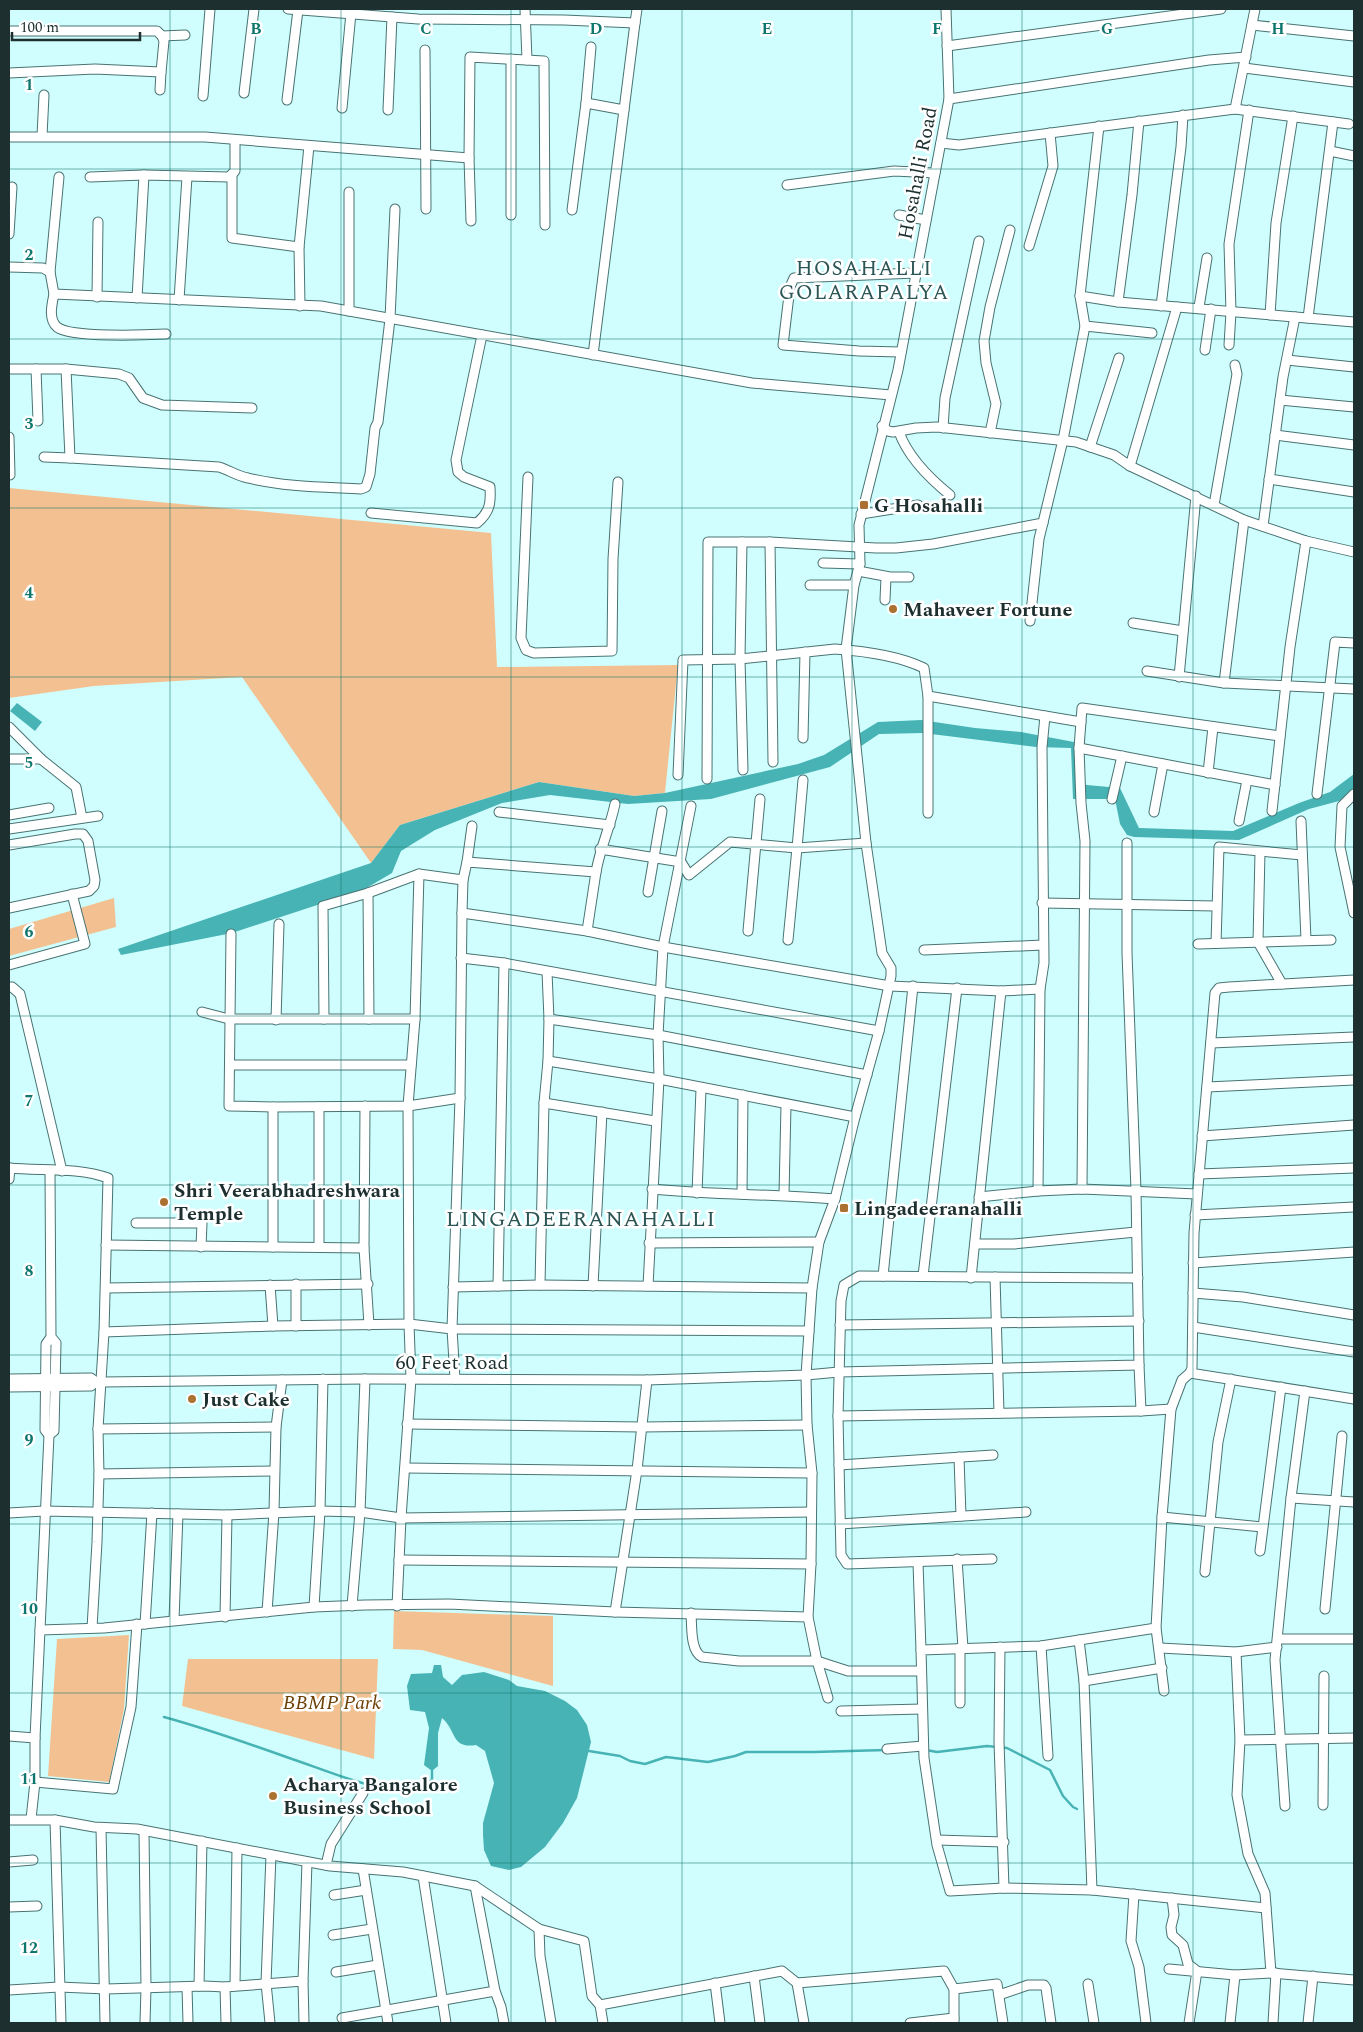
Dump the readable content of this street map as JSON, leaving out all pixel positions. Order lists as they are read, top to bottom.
{
  "streets": {
    "street": ["Hosahalli Road", "60 Feet Road"]
  },
  "crossings": [
    ["Hosahalli Road", "60 Feet Road"]
  ],
  "districts": ["HOSAHALLI GOLARAPALYA", "LINGADEERANAHALLI"],
  "parks": ["BBMP Park"],
  "places": {
    "transit": ["G Hosahalli", "Lingadeeranahalli"],
    "other": [
      "Mahaveer Fortune",
      "Shri Veerabhadreshwara Temple",
      "Just Cake",
      "Acharya Bangalore Business School"
    ]
  },
  "scale_bar": "100 m",
  "grid": {
    "columns": [
      "B",
      "C",
      "D",
      "E",
      "F",
      "G",
      "H"
    ],
    "rows": [
      "1",
      "2",
      "3",
      "4",
      "5",
      "6",
      "7",
      "8",
      "9",
      "10",
      "11",
      "12"
    ]
  }
}
